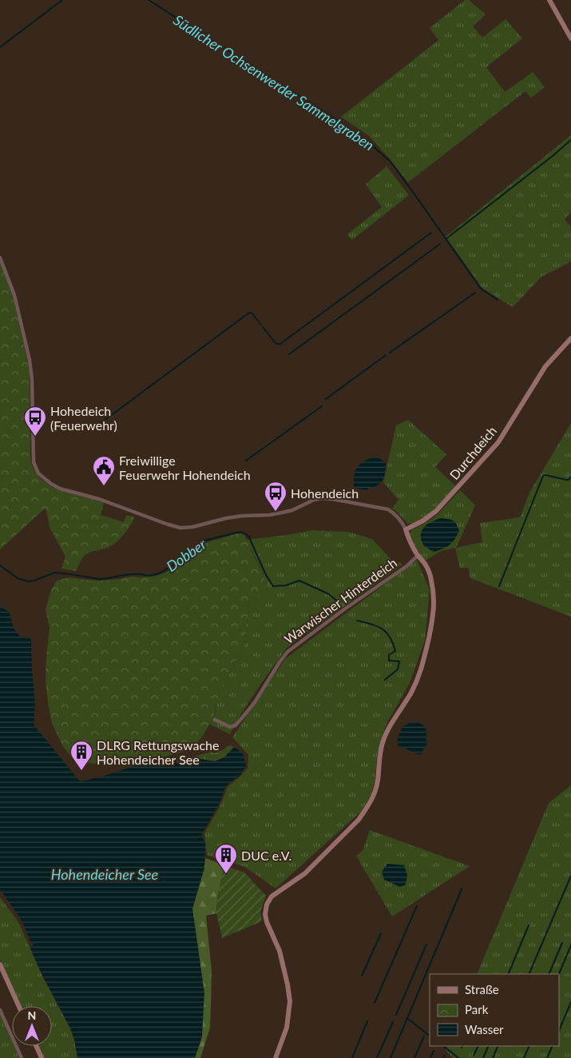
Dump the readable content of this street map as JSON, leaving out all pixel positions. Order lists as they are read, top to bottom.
{
  "streets": {
    "street": ["Durchdeich", "Warwischer Hinterdeich"]
  },
  "water": ["Südlicher Ochsenwerder Sammelgraben", "Dobber", "Hohendeicher See"],
  "places": {
    "bus stop": ["Hohedeich (Feuerwehr)", "Hohendeich"],
    "public building": ["Freiwillige Feuerwehr Hohendeich"],
    "building": ["DLRG Rettungswache Hohendeicher See", "DUC e.V."]
  },
  "legend": ["Straße", "Park", "Wasser"],
  "north": "top"
}
